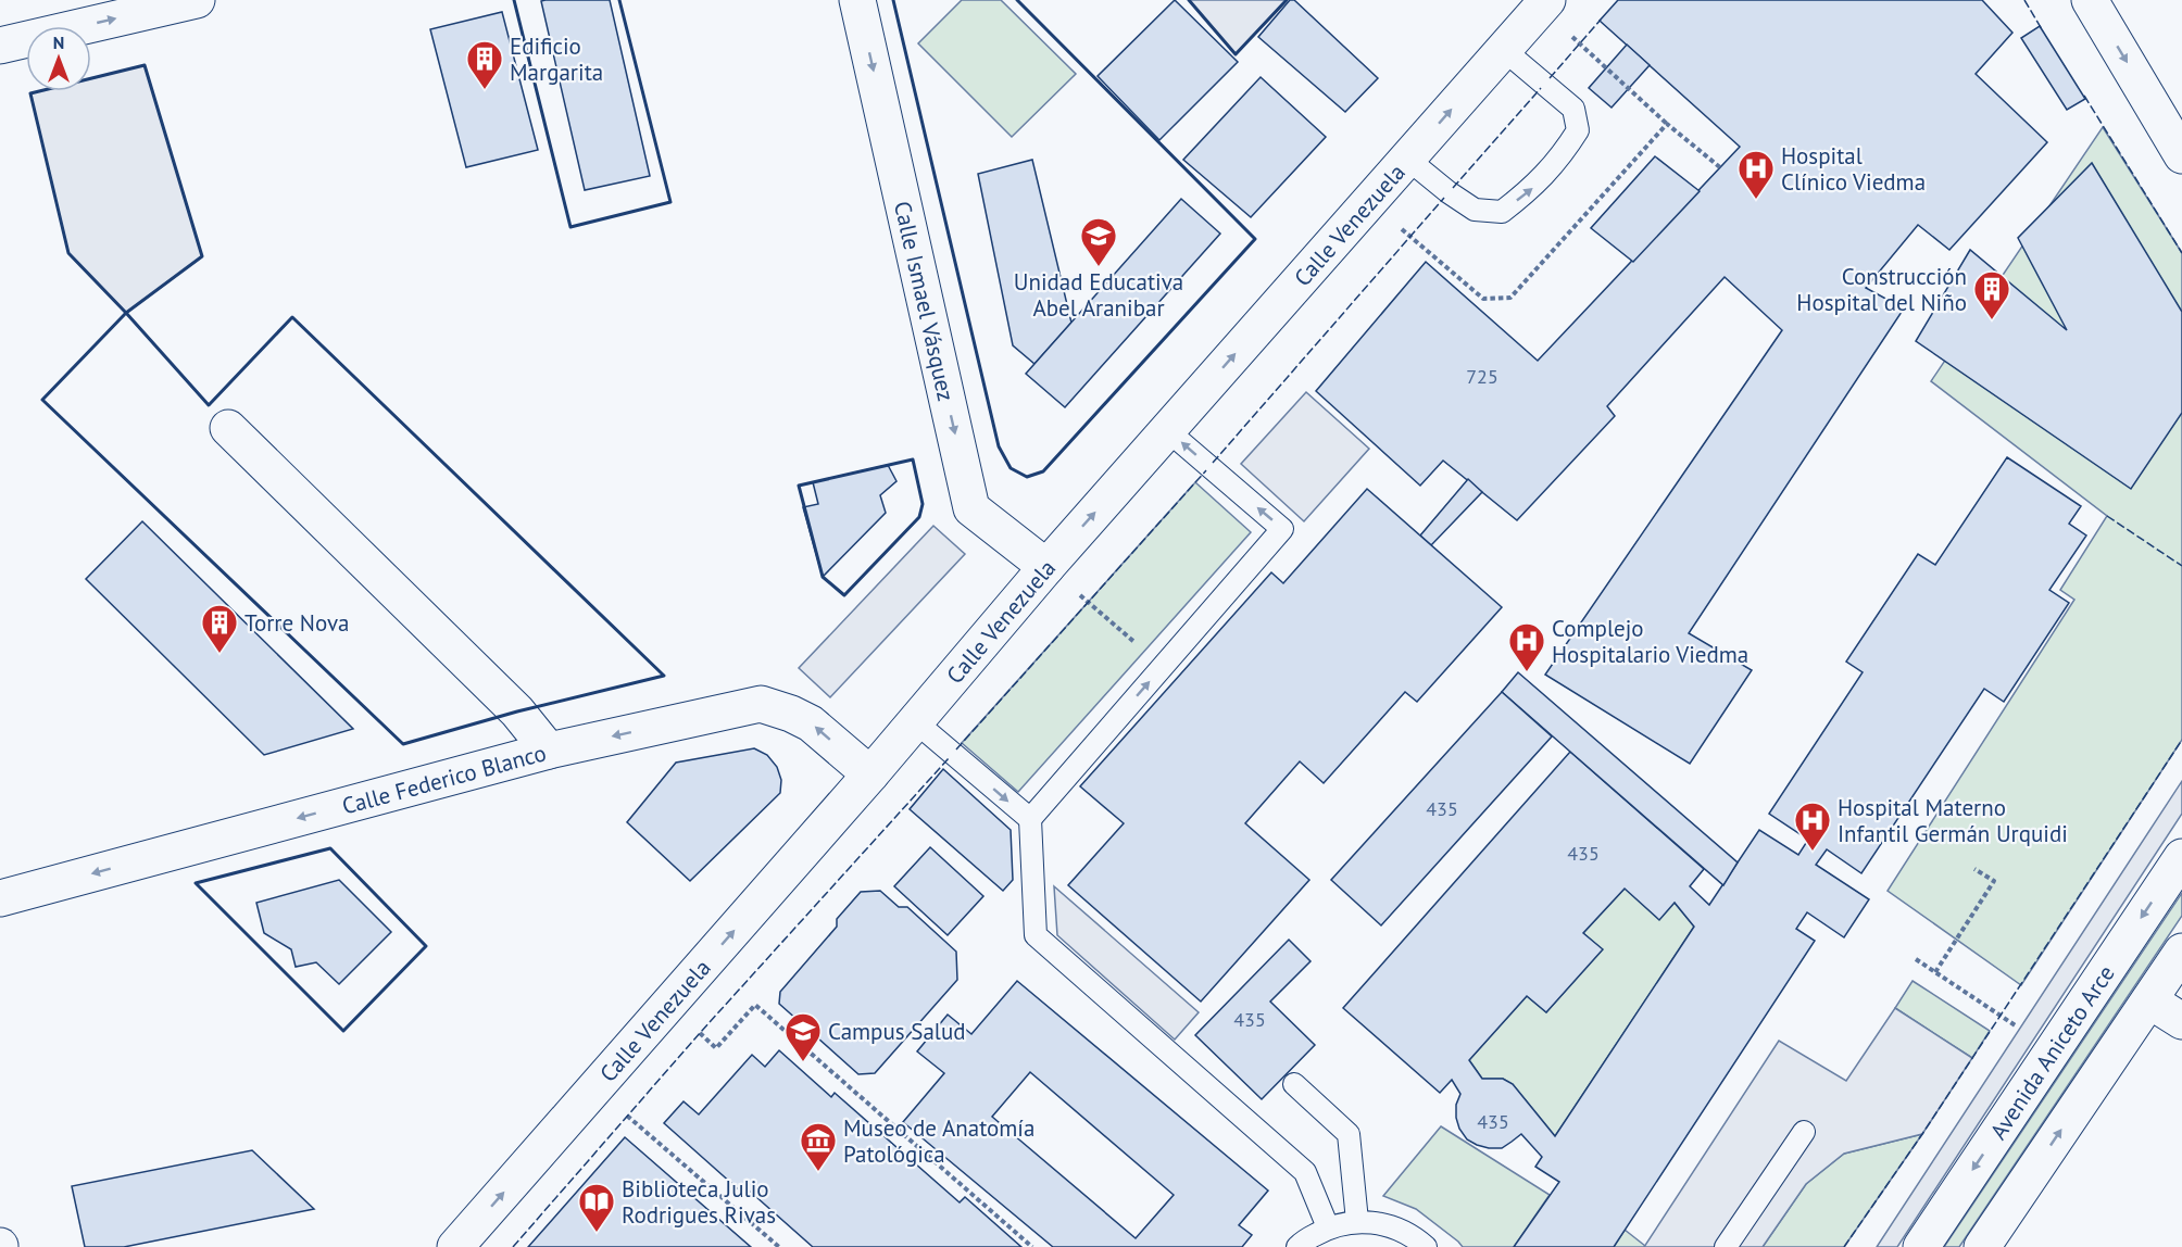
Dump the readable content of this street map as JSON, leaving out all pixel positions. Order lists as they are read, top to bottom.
{
  "streets": {
    "street": [
      "Calle Venezuela",
      "Calle Ismael Vásquez",
      "Calle Federico Blanco",
      "Avenida Aniceto Arce"
    ]
  },
  "crossings": [
    ["Calle Venezuela", "Calle Ismael Vásquez"],
    ["Calle Venezuela", "Calle Federico Blanco"]
  ],
  "one_way": ["Calle Venezuela", "Calle Ismael Vásquez", "Calle Federico Blanco"],
  "places": {
    "building": ["Edificio Margarita", "Construcción Hospital del Niño", "Torre Nova"],
    "hospital": ["Hospital Clínico Viedma", "Complejo Hospitalario Viedma", "Hospital Materno Infantil Germán Urquidi"],
    "school or university": ["Unidad Educativa Abel Aranibar", "Campus Salud"],
    "museum": ["Museo de Anatomía Patológica"],
    "library": ["Biblioteca Julio Rodrigues Rivas"]
  },
  "house_numbers": [
    "725",
    "435",
    "435",
    "435",
    "435"
  ],
  "north": "top"
}
